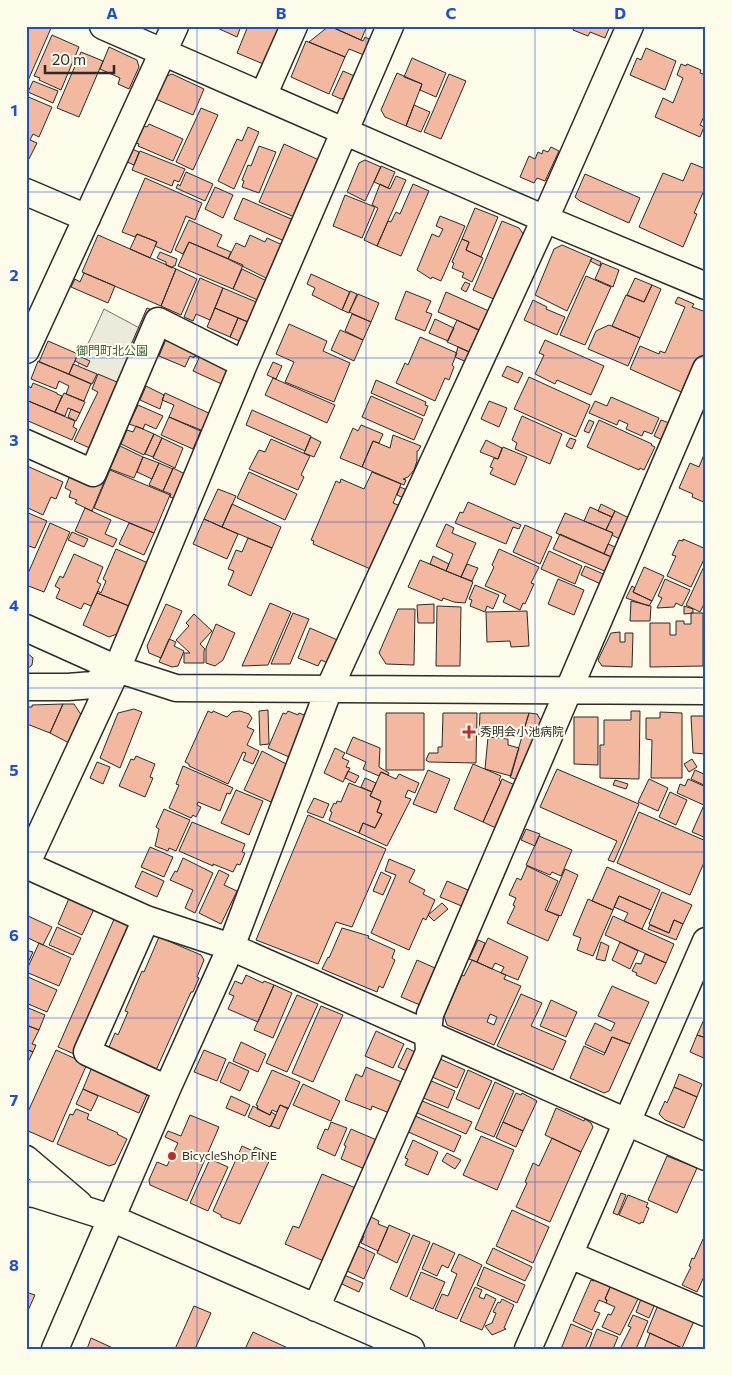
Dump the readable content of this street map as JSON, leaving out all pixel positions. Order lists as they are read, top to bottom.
{
  "parks": ["御門町北公園"],
  "places": {
    "health": ["秀明会小池病院"],
    "other": ["BicycleShop FINE"]
  },
  "scale_bar": "20 m",
  "grid": {
    "columns": [
      "A",
      "B",
      "C",
      "D"
    ],
    "rows": [
      "1",
      "2",
      "3",
      "4",
      "5",
      "6",
      "7",
      "8"
    ]
  }
}
